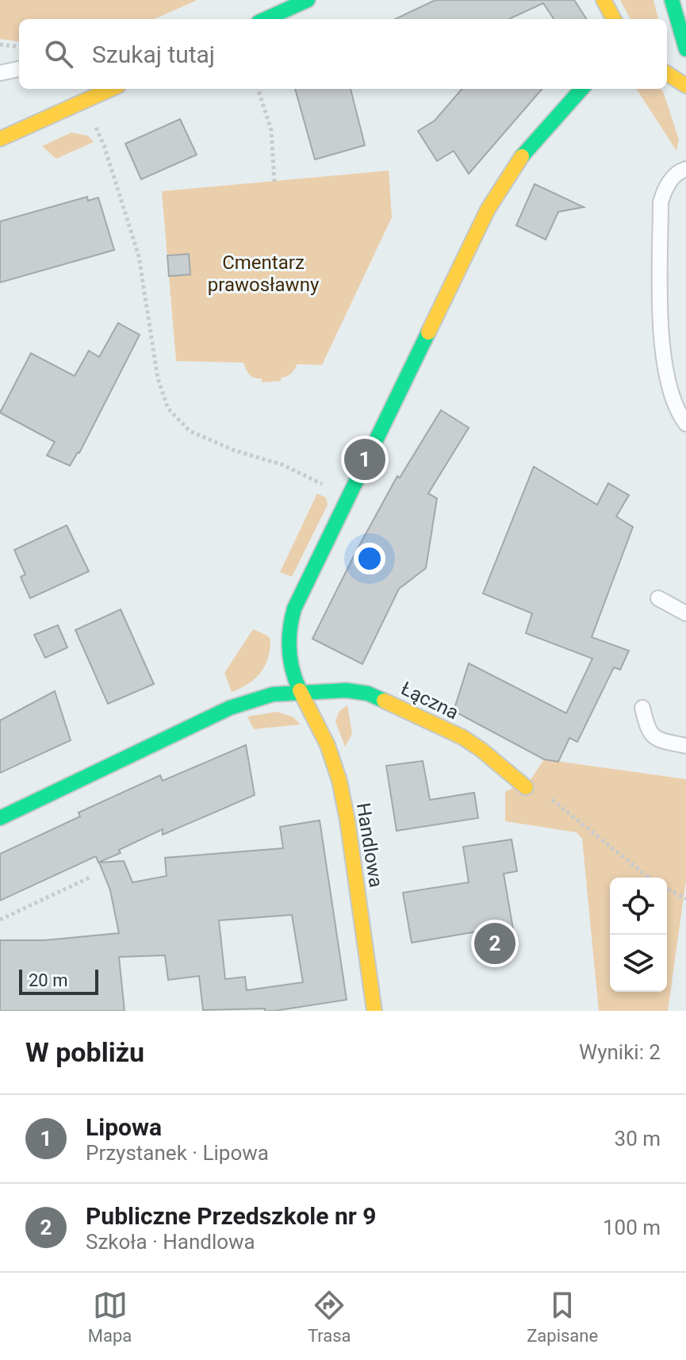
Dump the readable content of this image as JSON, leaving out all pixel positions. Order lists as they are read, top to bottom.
{
  "streets": {
    "street": ["Łączna", "Handlowa"]
  },
  "crossings": [
    ["Łączna", "Handlowa"]
  ],
  "parks": ["Cmentarz prawosławny"],
  "scale_bar": "20 m",
  "page": {
    "search": "Szukaj tutaj",
    "pins": ["1", "2"],
    "scale": "20 m",
    "heading": ["W pobliżu", "Wyniki: 2"],
    "list": [
      {
        "mark": "1",
        "name": "Lipowa",
        "note": "Przystanek · Lipowa",
        "value": "30 m"
      },
      {
        "mark": "2",
        "name": "Publiczne Przedszkole nr 9",
        "note": "Szkoła · Handlowa",
        "value": "100 m"
      }
    ],
    "nav": ["Mapa", "Trasa", "Zapisane"]
  }
}
